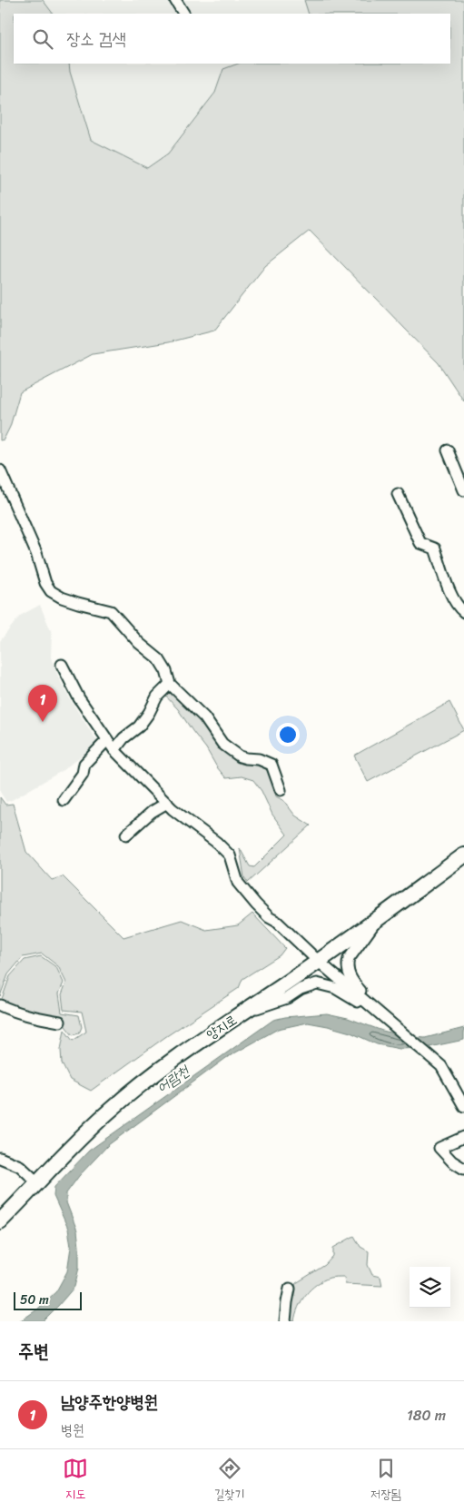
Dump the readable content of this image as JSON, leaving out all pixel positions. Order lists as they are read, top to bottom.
{
  "streets": {
    "street": ["양지로"]
  },
  "water": ["어람천"],
  "scale_bar": "50 m",
  "page": {
    "search": "장소 검색",
    "pins": "1",
    "scale": "50 m",
    "heading": "주변",
    "list": [
      {
        "mark": "1",
        "name": "남양주한양병원",
        "note": "병원",
        "value": "180 m"
      }
    ],
    "nav": ["지도", "길찾기", "저장됨"]
  }
}
